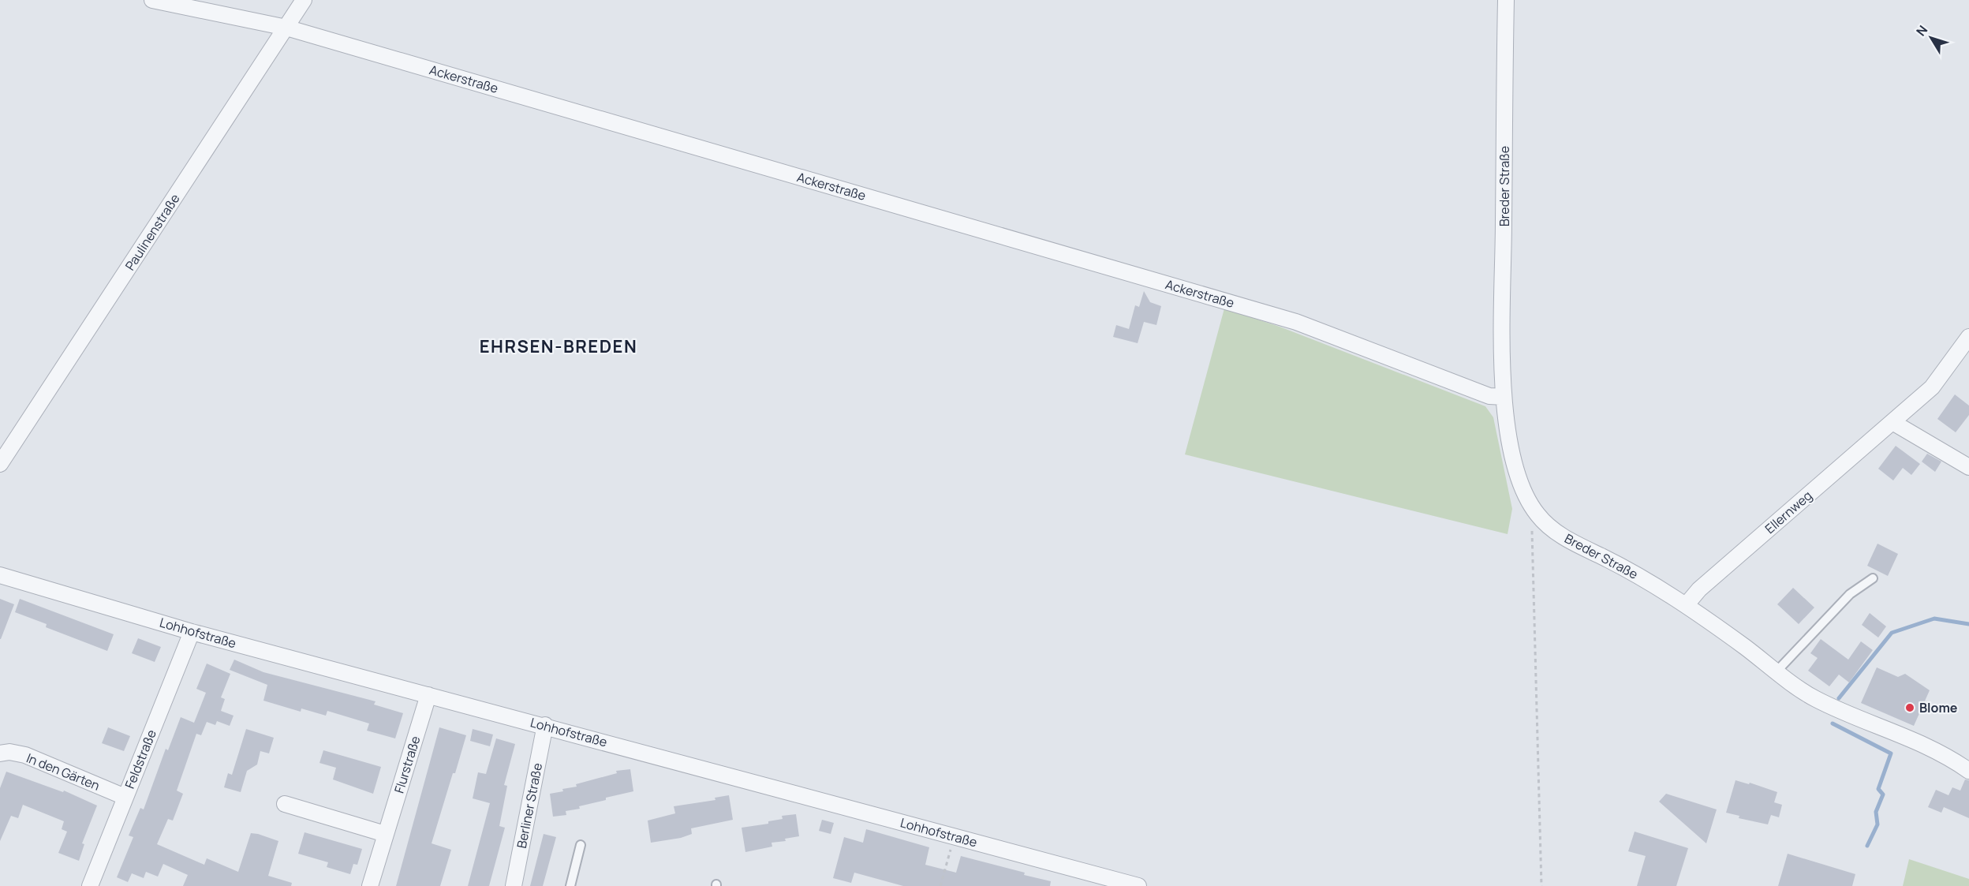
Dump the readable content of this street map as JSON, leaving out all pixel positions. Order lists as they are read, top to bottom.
{
  "streets": {
    "street": [
      "Ackerstraße",
      "Breder Straße",
      "Paulinenstraße",
      "Ellernweg",
      "Lohhofstraße",
      "Feldstraße",
      "Flurstraße",
      "In den Gärten",
      "Berliner Straße"
    ]
  },
  "crossings": [
    ["Ackerstraße", "Breder Straße"],
    ["Ackerstraße", "Paulinenstraße"],
    ["Breder Straße", "Ellernweg"],
    ["Lohhofstraße", "Feldstraße"],
    ["Lohhofstraße", "Flurstraße"],
    ["Lohhofstraße", "Berliner Straße"],
    ["Feldstraße", "In den Gärten"]
  ],
  "districts": ["EHRSEN-BREDEN"],
  "places": ["Blome"],
  "north": "top left"
}
